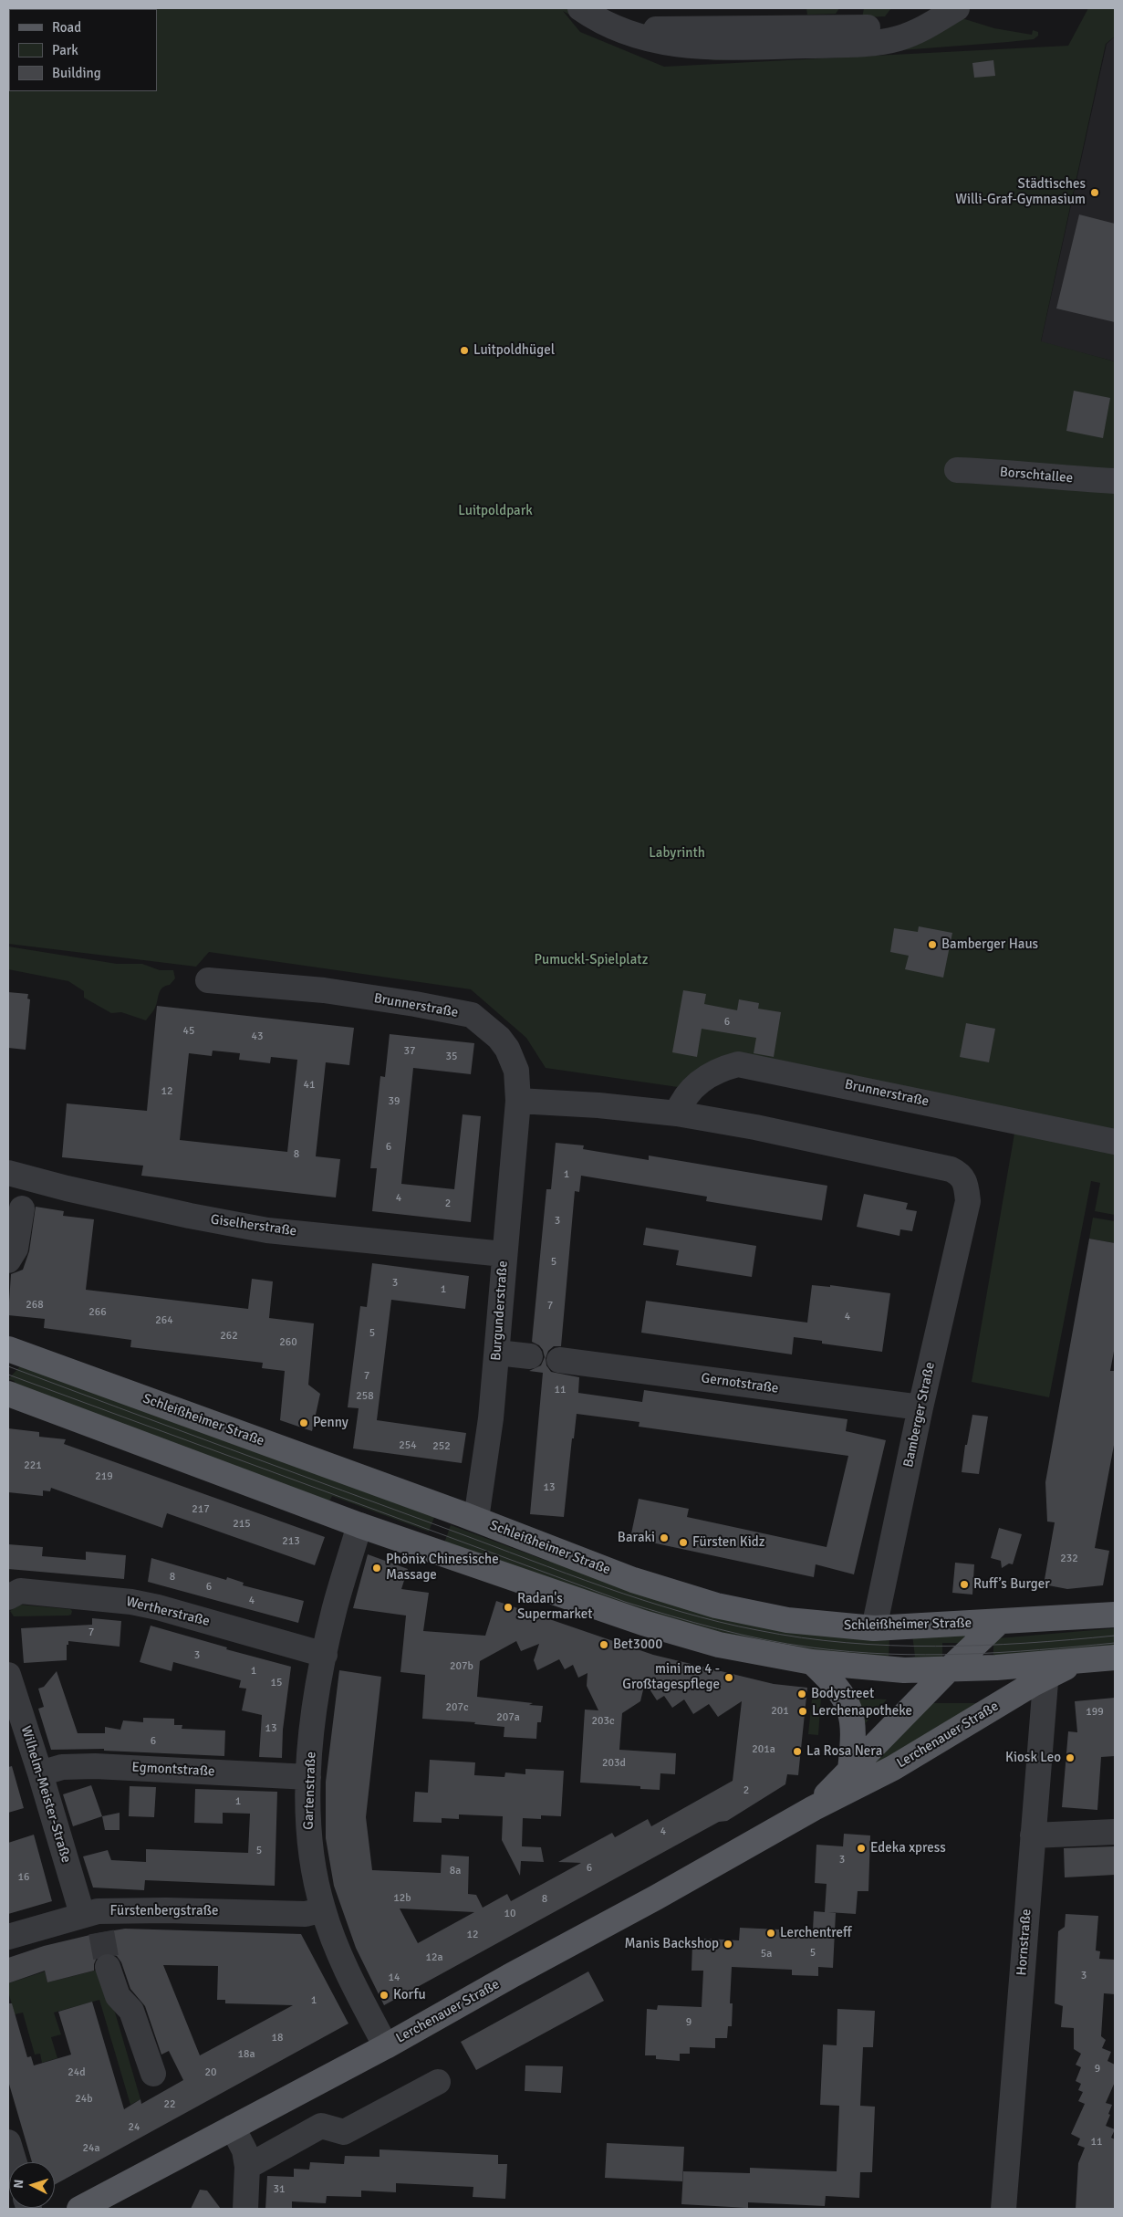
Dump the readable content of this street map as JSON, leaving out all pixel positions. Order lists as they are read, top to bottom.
{
  "streets": {
    "main road": ["Schleißheimer Straße", "Lerchenauer Straße"],
    "street": [
      "Borschtallee",
      "Brunnerstraße",
      "Giselherstraße",
      "Burgunderstraße",
      "Gernotstraße",
      "Bamberger Straße",
      "Wertherstraße",
      "Egmontstraße",
      "Gartenstraße",
      "Wilhelm-Meister-Straße",
      "Fürstenbergstraße",
      "Hornstraße"
    ]
  },
  "crossings": [
    ["Brunnerstraße", "Burgunderstraße"],
    ["Brunnerstraße", "Bamberger Straße"],
    ["Giselherstraße", "Burgunderstraße"],
    ["Burgunderstraße", "Schleißheimer Straße"],
    ["Gernotstraße", "Bamberger Straße"],
    ["Bamberger Straße", "Schleißheimer Straße"],
    ["Schleißheimer Straße", "Lerchenauer Straße"],
    ["Wertherstraße", "Gartenstraße"],
    ["Lerchenauer Straße", "Gartenstraße"],
    ["Lerchenauer Straße", "Hornstraße"],
    ["Egmontstraße", "Gartenstraße"],
    ["Egmontstraße", "Wilhelm-Meister-Straße"],
    ["Gartenstraße", "Fürstenbergstraße"],
    ["Wilhelm-Meister-Straße", "Fürstenbergstraße"]
  ],
  "parks": ["Luitpoldpark", "Labyrinth", "Pumuckl-Spielplatz"],
  "places": [
    "Städtisches Willi-Graf-Gymnasium",
    "Luitpoldhügel",
    "Bamberger Haus",
    "Penny",
    "Baraki",
    "Fürsten Kidz",
    "Phönix Chinesische Massage",
    "Ruff’s Burger",
    "Radan's Supermarket",
    "Bet3000",
    "mini me 4 - Großtagespflege",
    "Bodystreet",
    "Lerchenapotheke",
    "La Rosa Nera",
    "Kiosk Leo",
    "Edeka xpress",
    "Lerchentreff",
    "Manis Backshop",
    "Korfu"
  ],
  "house_numbers": [
    "6",
    "45",
    "43",
    "37",
    "35",
    "41",
    "12",
    "39",
    "6",
    "8",
    "1",
    "4",
    "2",
    "3",
    "5",
    "3",
    "1",
    "268",
    "7",
    "266",
    "4",
    "264",
    "5",
    "262",
    "260",
    "7",
    "11",
    "258",
    "254",
    "252",
    "221",
    "219",
    "13",
    "217",
    "215",
    "213",
    "232",
    "8",
    "6",
    "4",
    "7",
    "3",
    "207b",
    "1",
    "15",
    "207c",
    "201",
    "199",
    "207a",
    "203c",
    "13",
    "6",
    "201a",
    "203d",
    "2",
    "1",
    "4",
    "5",
    "3",
    "6",
    "8a",
    "16",
    "12b",
    "8",
    "10",
    "12",
    "5",
    "5a",
    "12a",
    "3",
    "14",
    "1",
    "9",
    "18",
    "18a",
    "9",
    "24d",
    "20",
    "24b",
    "22",
    "24",
    "11",
    "24a",
    "31"
  ],
  "legend": ["Road", "Park", "Building"],
  "north": "left"
}
